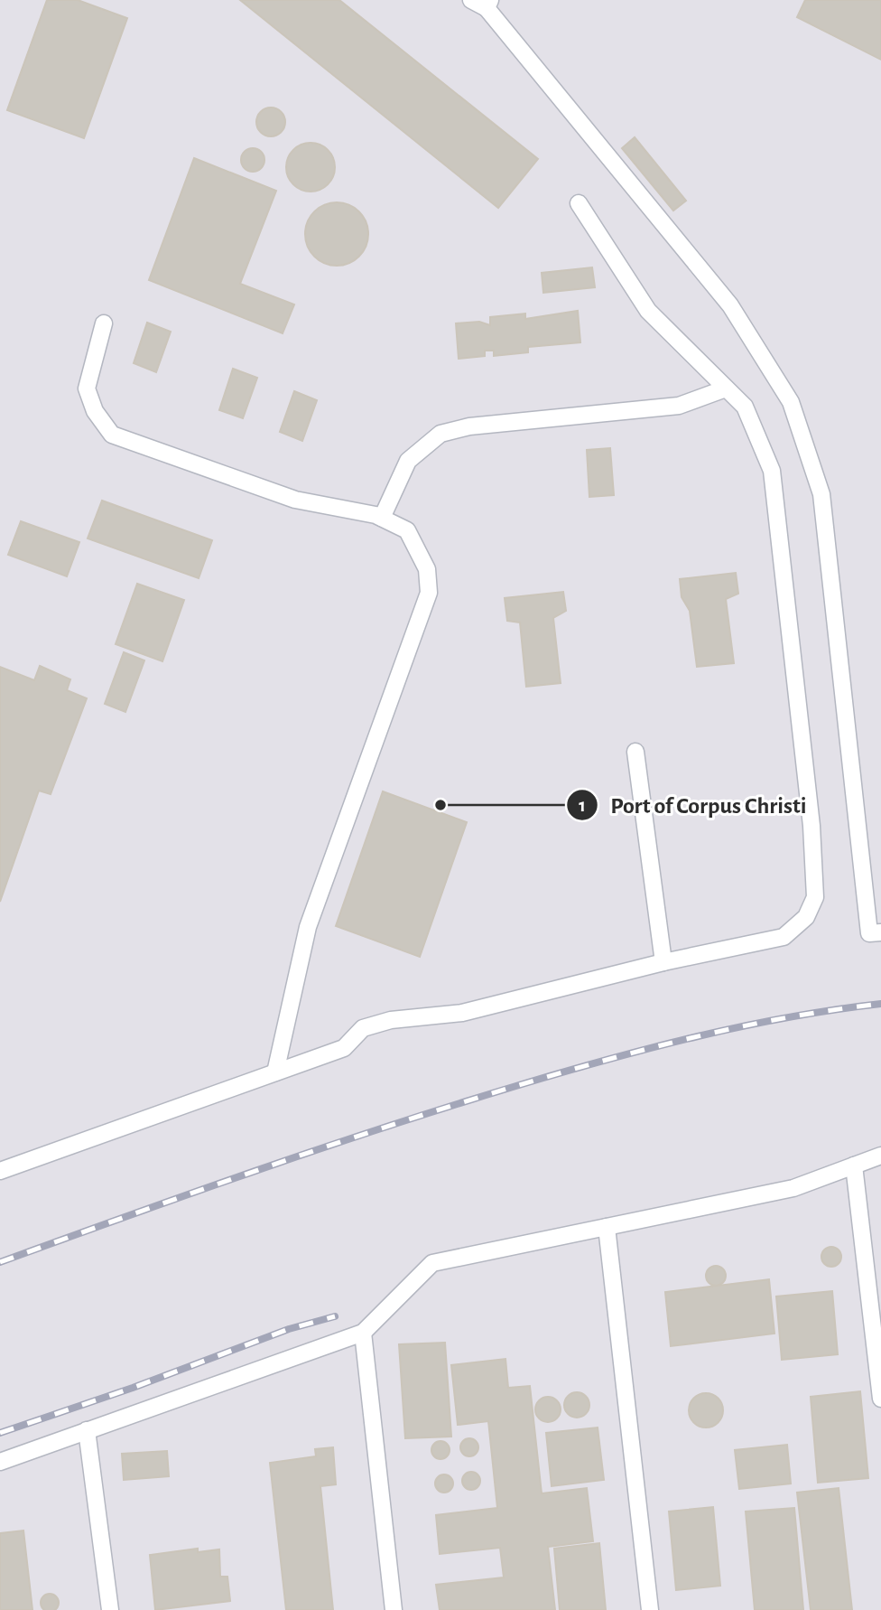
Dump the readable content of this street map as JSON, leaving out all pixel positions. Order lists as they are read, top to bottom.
{
  "places": ["Port of Corpus Christi"]
}
